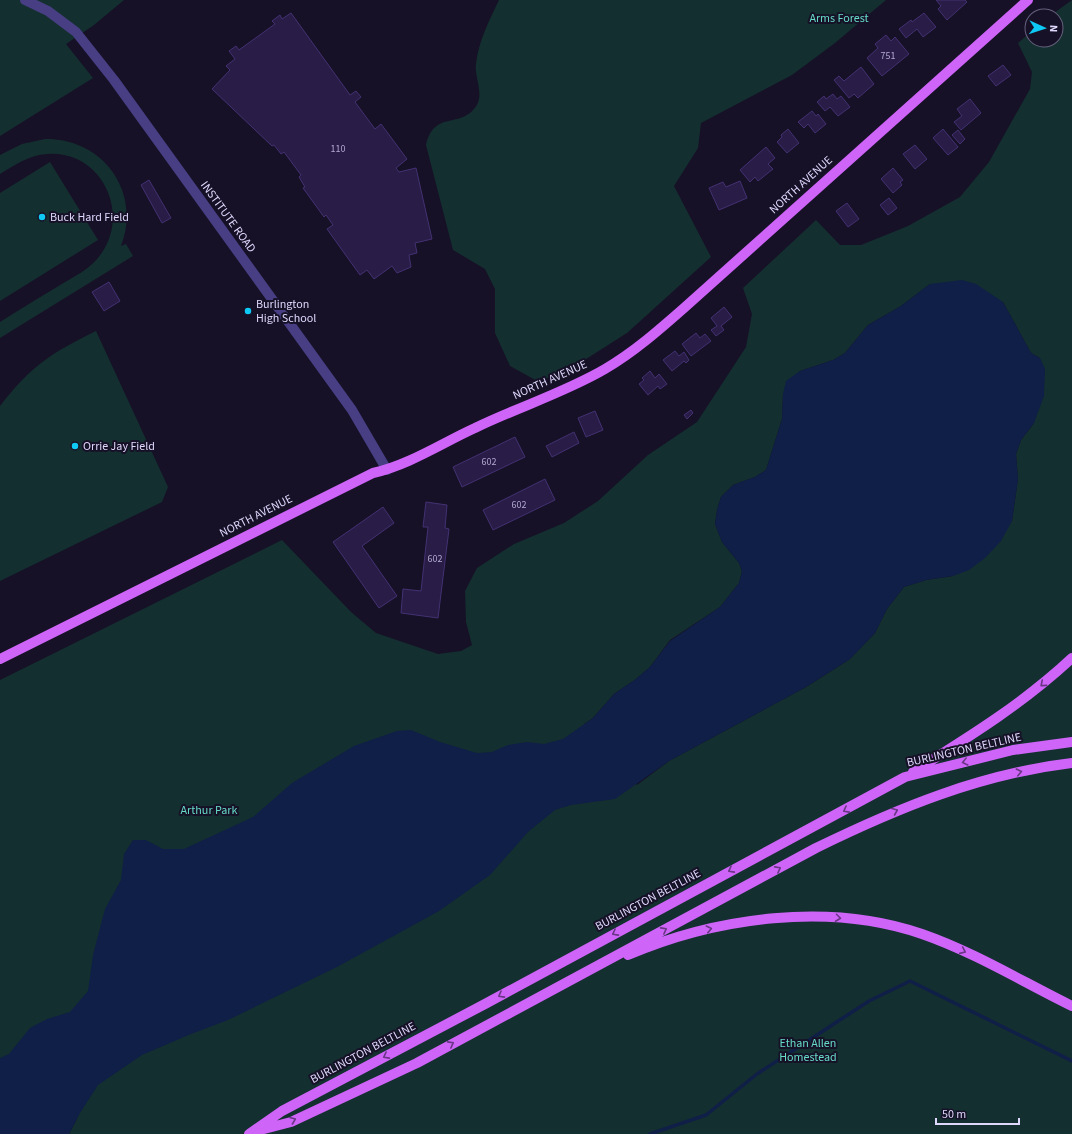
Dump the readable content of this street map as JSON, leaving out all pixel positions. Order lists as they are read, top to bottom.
{
  "streets": {
    "main road": ["NORTH AVENUE", "BURLINGTON BELTLINE"],
    "street": ["INSTITUTE ROAD"]
  },
  "crossings": [
    ["NORTH AVENUE", "INSTITUTE ROAD"]
  ],
  "parks": ["Arms Forest", "Arthur Park", "Ethan Allen Homestead"],
  "places": ["Buck Hard Field", "Burlington High School", "Orrie Jay Field"],
  "house_numbers": [
    "751",
    "110",
    "602",
    "602",
    "602"
  ],
  "scale_bar": "50 m",
  "north": "right"
}
